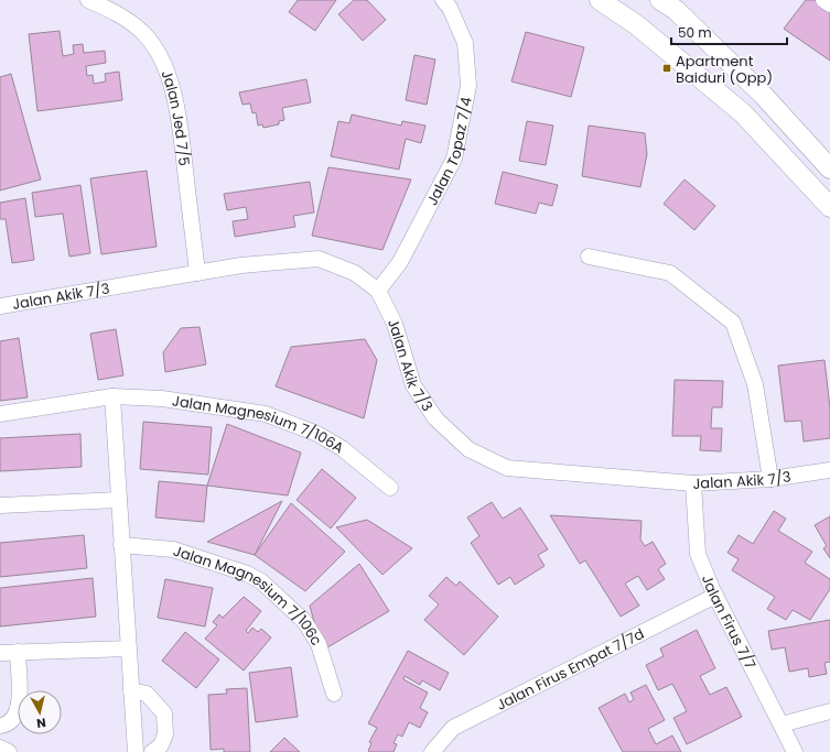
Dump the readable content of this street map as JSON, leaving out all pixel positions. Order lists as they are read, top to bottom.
{
  "streets": {
    "street": [
      "Jalan Jed 7/5",
      "Jalan Topaz 7/4",
      "Jalan Akik 7/3",
      "Jalan Magnesium 7/106A",
      "Jalan Magnesium 7/106c",
      "Jalan Firus 7/7",
      "Jalan Firus Empat 7/7d"
    ]
  },
  "crossings": [
    ["Jalan Jed 7/5", "Jalan Akik 7/3"],
    ["Jalan Topaz 7/4", "Jalan Akik 7/3"],
    ["Jalan Akik 7/3", "Jalan Firus 7/7"],
    ["Jalan Firus 7/7", "Jalan Firus Empat 7/7d"]
  ],
  "places": {
    "transit": ["Apartment Baiduri (Opp)"]
  },
  "scale_bar": "50 m",
  "north": "bottom"
}
